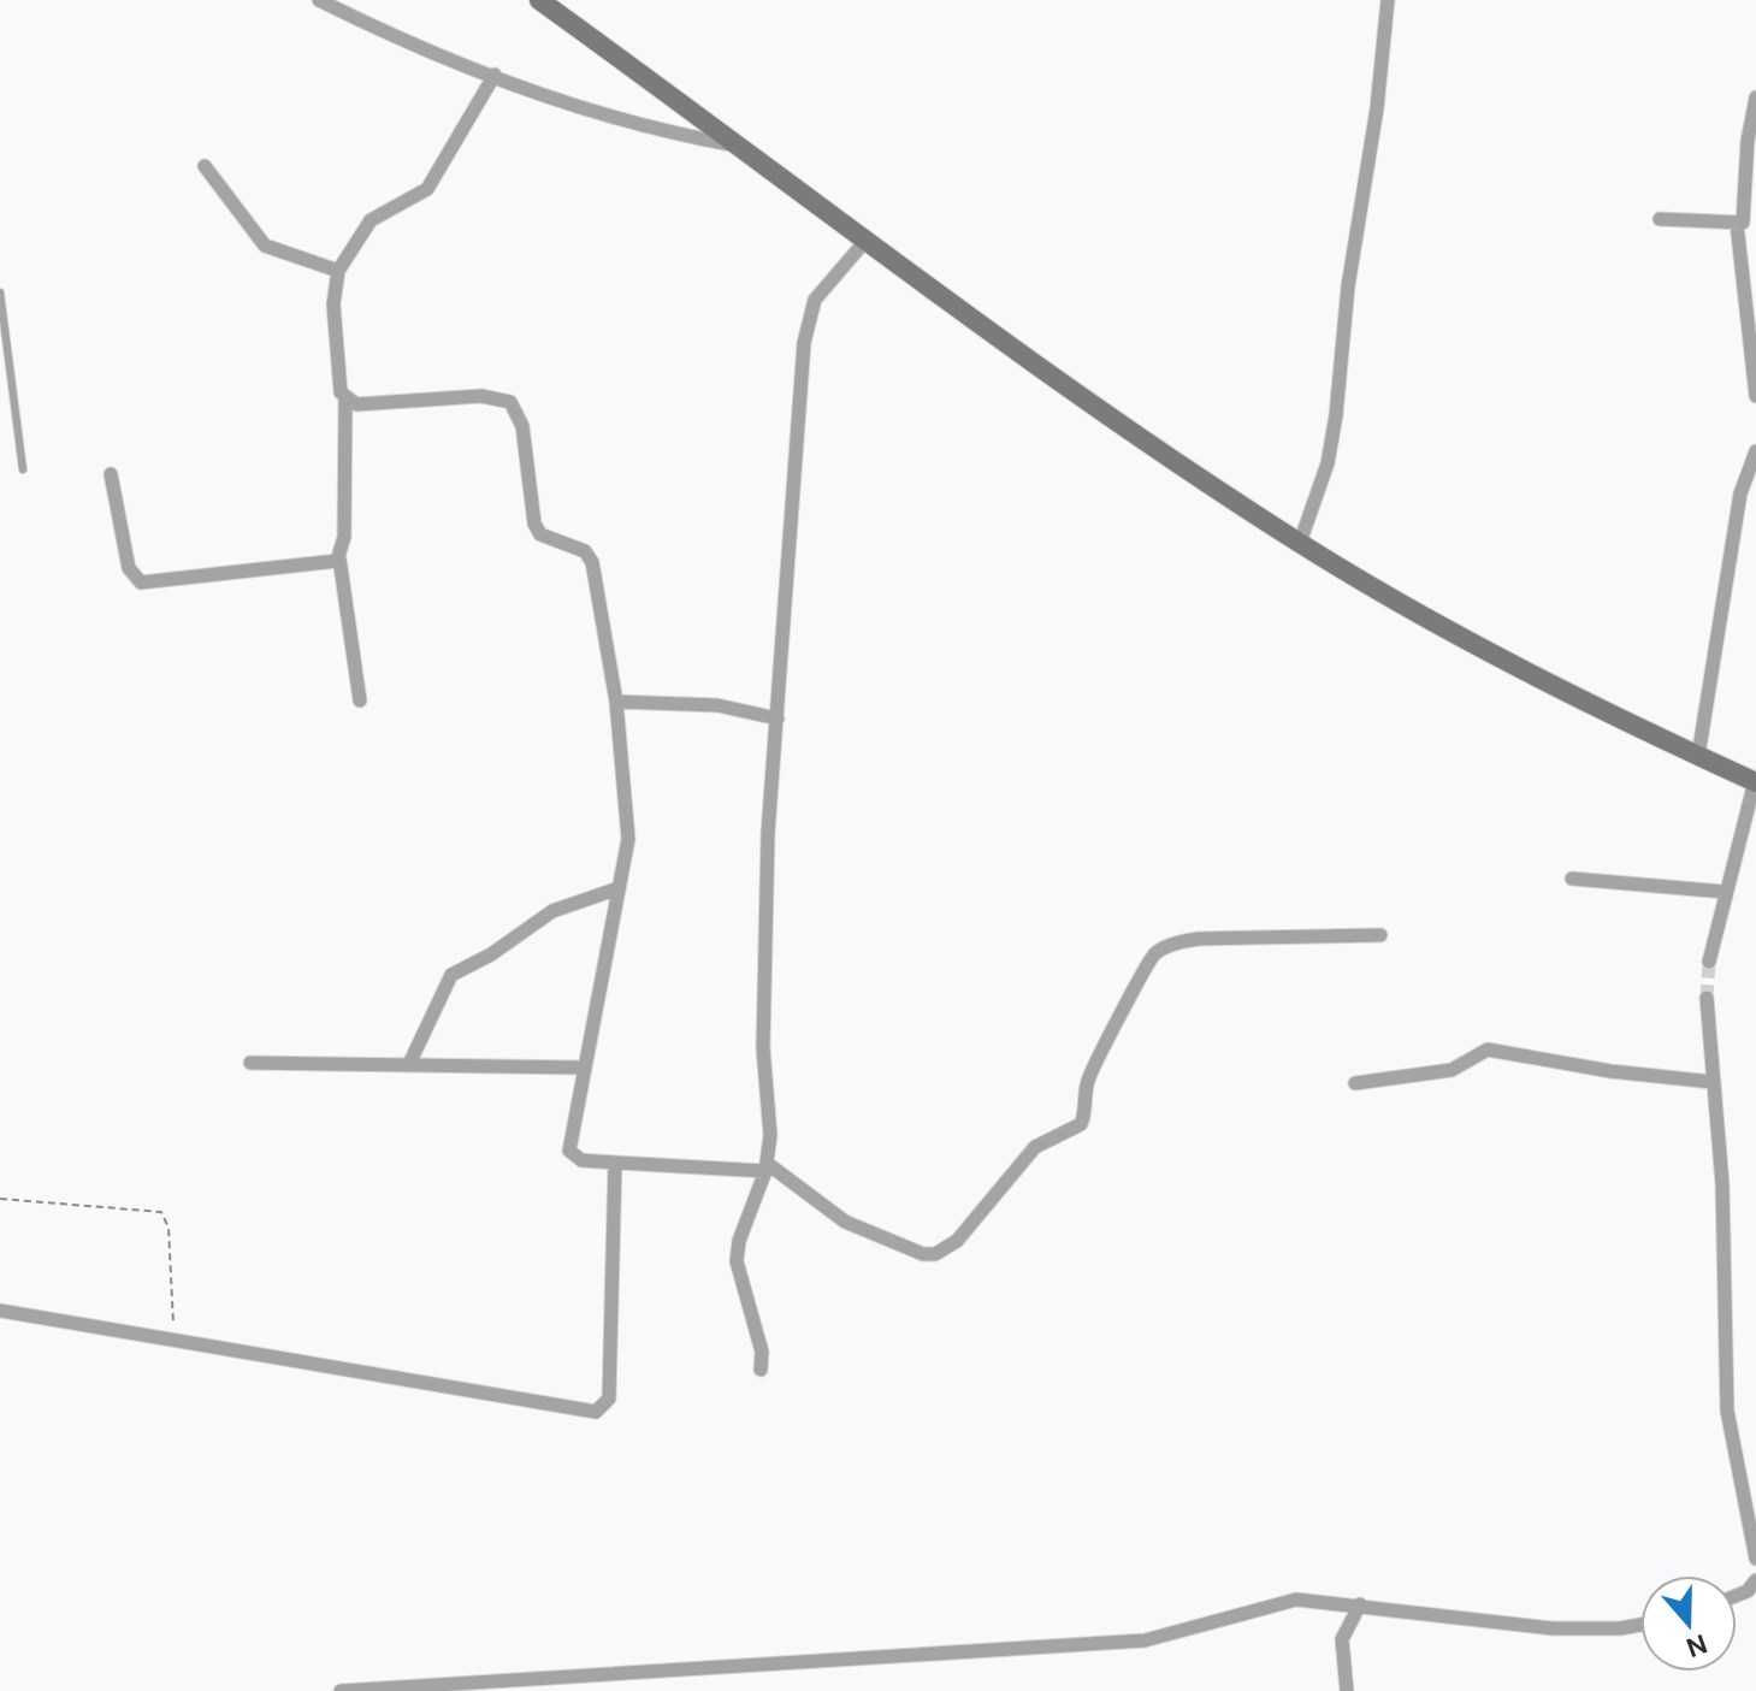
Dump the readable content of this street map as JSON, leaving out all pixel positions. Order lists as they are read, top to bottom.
{
  "north": "bottom"
}
